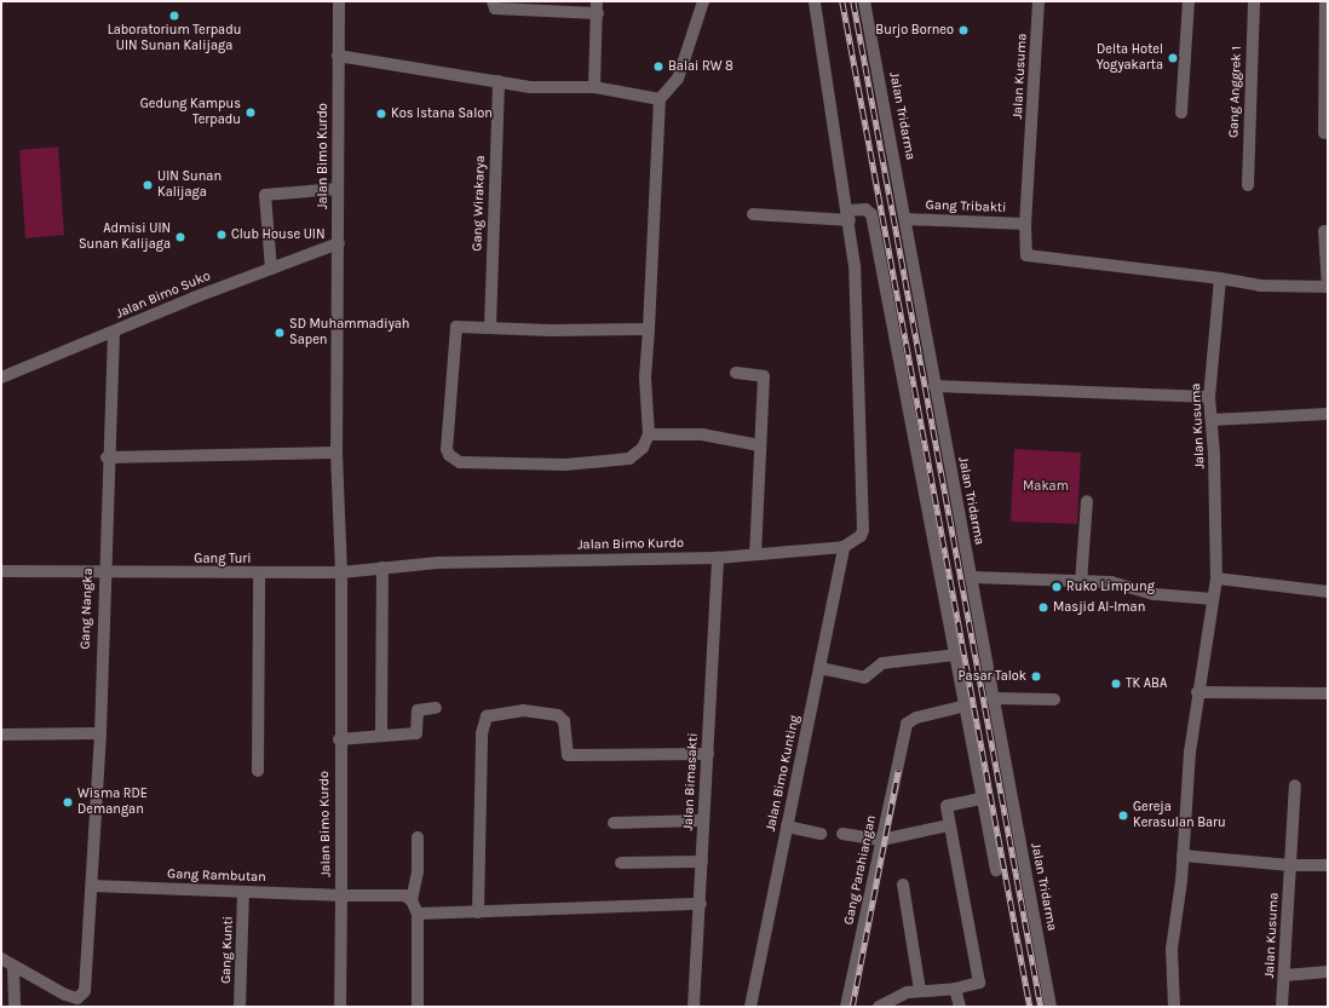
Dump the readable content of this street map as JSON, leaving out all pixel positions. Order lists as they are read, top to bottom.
{
  "streets": {
    "street": [
      "Jalan Kusuma",
      "Gang Anggrek 1",
      "Jalan Tridarma",
      "Jalan Bimo Kurdo",
      "Gang Wirakarya",
      "Gang Tribakti",
      "Jalan Bimo Suko",
      "Gang Turi",
      "Gang Nangka",
      "Jalan Bimo Kunting",
      "Jalan Bimasakti",
      "Gang Parahiangan",
      "Gang Rambutan",
      "Gang Kunti"
    ]
  },
  "crossings": [
    ["Jalan Kusuma", "Gang Tribakti"],
    ["Jalan Tridarma", "Gang Tribakti"],
    ["Jalan Bimo Kurdo", "Jalan Bimo Suko"],
    ["Jalan Bimo Kurdo", "Gang Turi"],
    ["Jalan Bimo Kurdo", "Jalan Bimo Kunting"],
    ["Jalan Bimo Kurdo", "Jalan Bimasakti"],
    ["Jalan Bimo Kurdo", "Gang Rambutan"],
    ["Jalan Bimo Suko", "Gang Nangka"],
    ["Gang Turi", "Gang Nangka"],
    ["Gang Nangka", "Gang Rambutan"],
    ["Gang Rambutan", "Gang Kunti"]
  ],
  "parks": ["Makam"],
  "places": [
    "Laboratorium Terpadu UIN Sunan Kalijaga",
    "Burjo Borneo",
    "Delta Hotel Yogyakarta",
    "Balai RW 8",
    "Gedung Kampus Terpadu",
    "Kos Istana Salon",
    "UIN Sunan Kalijaga",
    "Club House UIN",
    "Admisi UIN Sunan Kalijaga",
    "SD Muhammadiyah Sapen",
    "Ruko Limpung",
    "Masjid Al-Iman",
    "Pasar Talok",
    "TK ABA",
    "Wisma RDE Demangan",
    "Gereja Kerasulan Baru"
  ]
}
